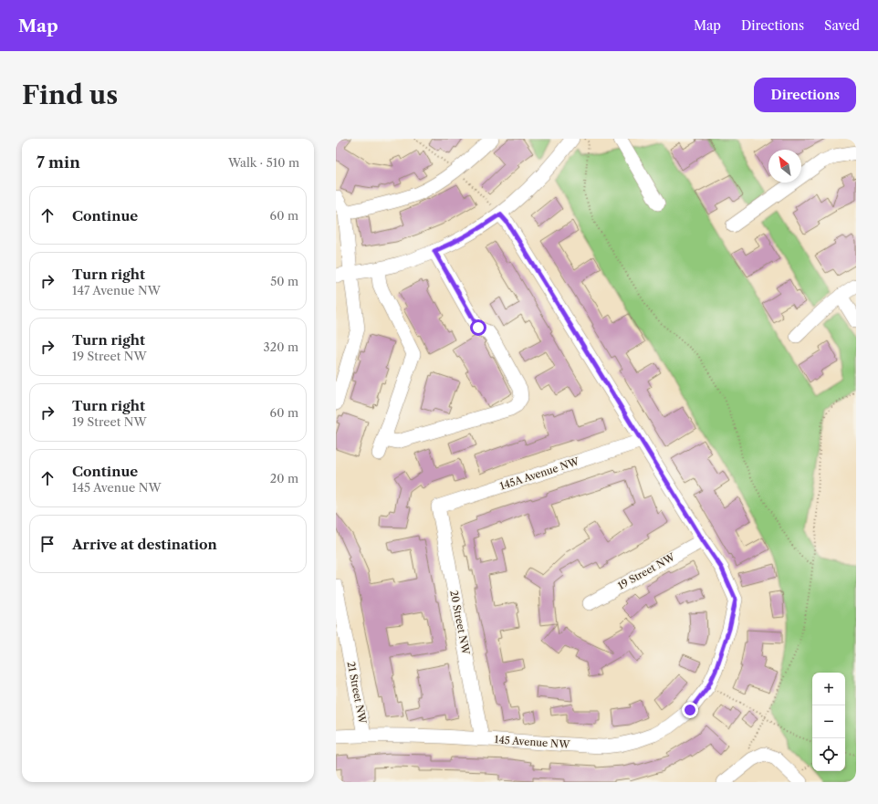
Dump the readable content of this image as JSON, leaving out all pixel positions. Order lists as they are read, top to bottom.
{
  "streets": {
    "street": [
      "145A Avenue NW",
      "19 Street NW",
      "20 Street NW",
      "21 Street NW",
      "145 Avenue NW"
    ]
  },
  "crossings": [
    ["145A Avenue NW", "20 Street NW"],
    ["20 Street NW", "145 Avenue NW"],
    ["21 Street NW", "145 Avenue NW"]
  ],
  "north": "top left",
  "page": {
    "header": "Map",
    "nav": ["Map", "Directions", "Saved"],
    "buttons": "Directions",
    "title": "Find us",
    "heading": ["7 min", "Walk · 510 m"],
    "list": [
      ["Continue", "60 m"],
      ["Turn right", "147 Avenue NW", "50 m"],
      ["Turn right", "19 Street NW", "320 m"],
      ["Turn right", "19 Street NW", "60 m"],
      ["Continue", "145 Avenue NW", "20 m"],
      "Arrive at destination"
    ],
    "map_buttons": ["+", "−"]
  }
}
